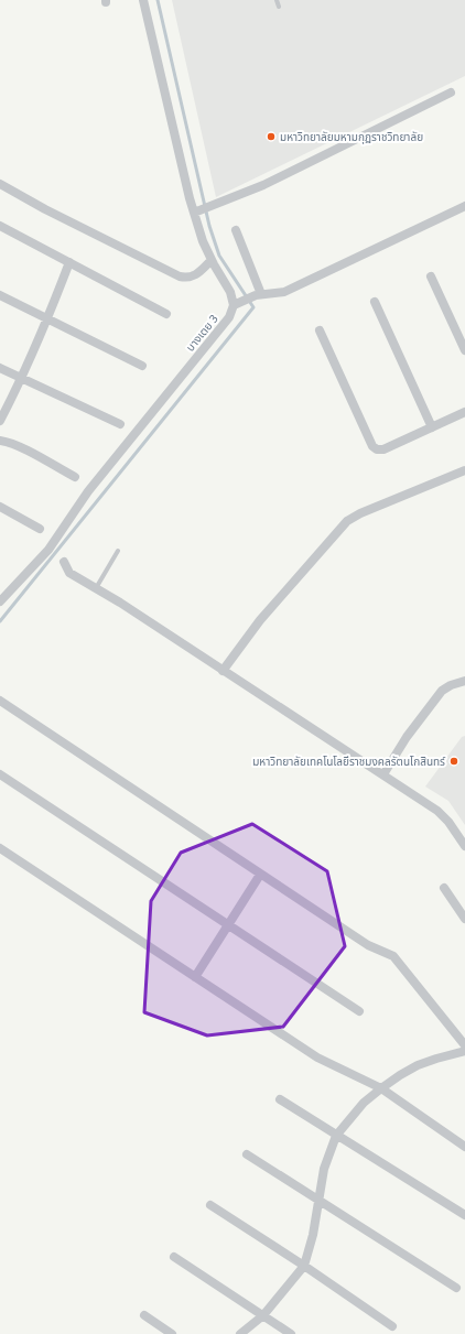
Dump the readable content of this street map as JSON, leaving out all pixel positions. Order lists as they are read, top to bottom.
{
  "streets": {
    "street": ["บางเตย 3"]
  },
  "places": ["มหาวิทยาลัยมหามกุฏราชวิทยาลัย", "มหาวิทยาลัยเทคโนโลยีราชมงคลรัตนโกสินทร์"]
}
